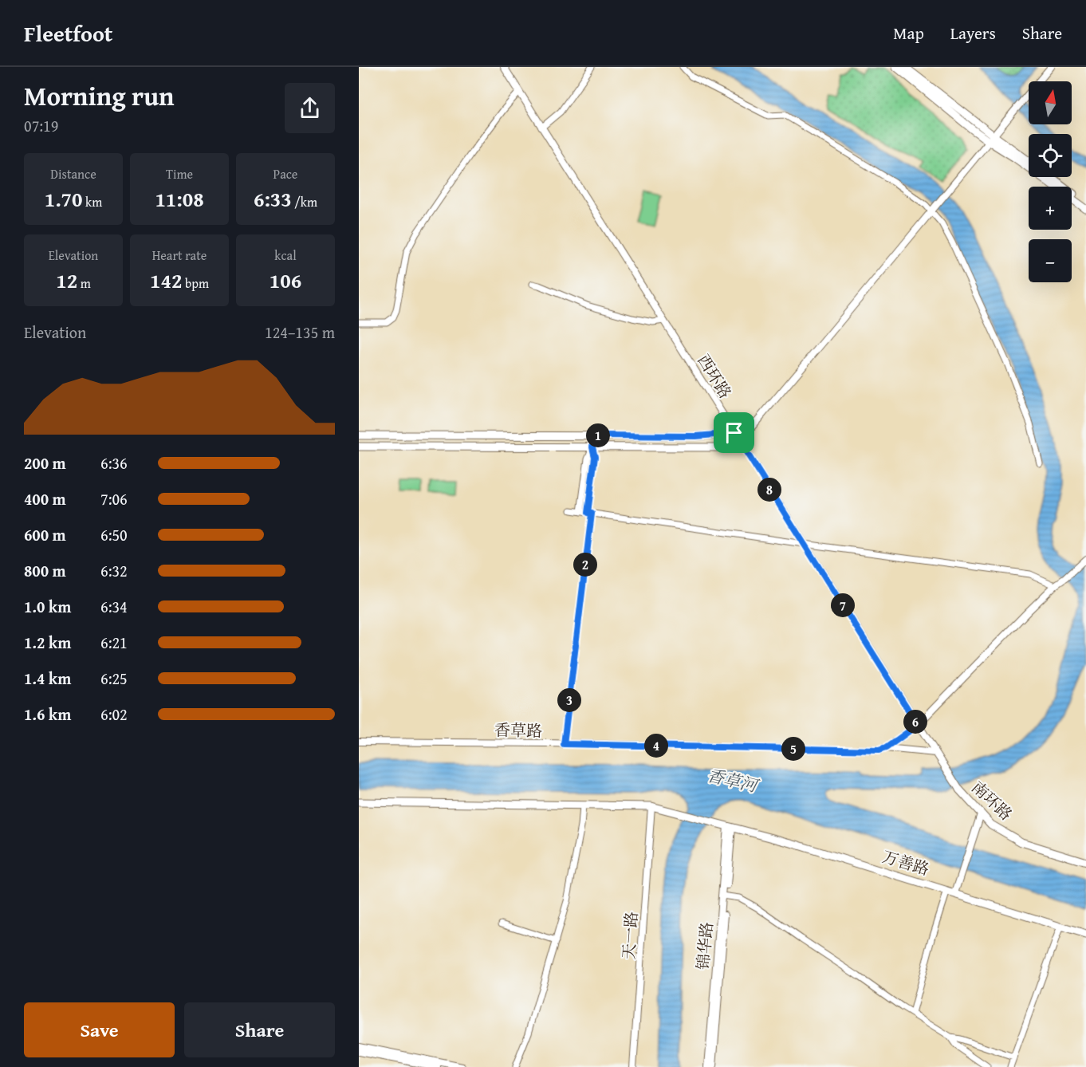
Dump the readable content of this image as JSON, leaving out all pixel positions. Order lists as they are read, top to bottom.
{
  "streets": {
    "main road": ["南环路", "万善路"],
    "street": [
      "西环路",
      "香草路",
      "天一路",
      "锦华路"
    ]
  },
  "crossings": [
    ["万善路", "天一路"],
    ["万善路", "锦华路"]
  ],
  "water": ["香草河"],
  "north": "top",
  "page": {
    "header": "Fleetfoot",
    "nav": ["Map", "Layers", "Share"],
    "heading": ["Morning run", "07:19"],
    "map_buttons": ["+", "−"],
    "stats": [
      ["Distance", "1.70 km"],
      ["Time", "11:08"],
      ["Pace", "6:33 /km"],
      ["Elevation", "12 m"],
      ["Heart rate", "142 bpm"],
      ["kcal", "106"]
    ],
    "chart": ["Elevation", "124–135 m"],
    "pins": [
      "1",
      "8",
      "2",
      "7",
      "3",
      "6",
      "4",
      "5"
    ],
    "list": [
      {
        "name": "200 m",
        "note": "6:36"
      },
      {
        "name": "400 m",
        "note": "7:06"
      },
      {
        "name": "600 m",
        "note": "6:50"
      },
      {
        "name": "800 m",
        "note": "6:32"
      },
      {
        "name": "1.0 km",
        "note": "6:34"
      },
      {
        "name": "1.2 km",
        "note": "6:21"
      },
      {
        "name": "1.4 km",
        "note": "6:25"
      },
      {
        "name": "1.6 km",
        "note": "6:02"
      }
    ],
    "buttons": ["Save", "Share"]
  }
}
